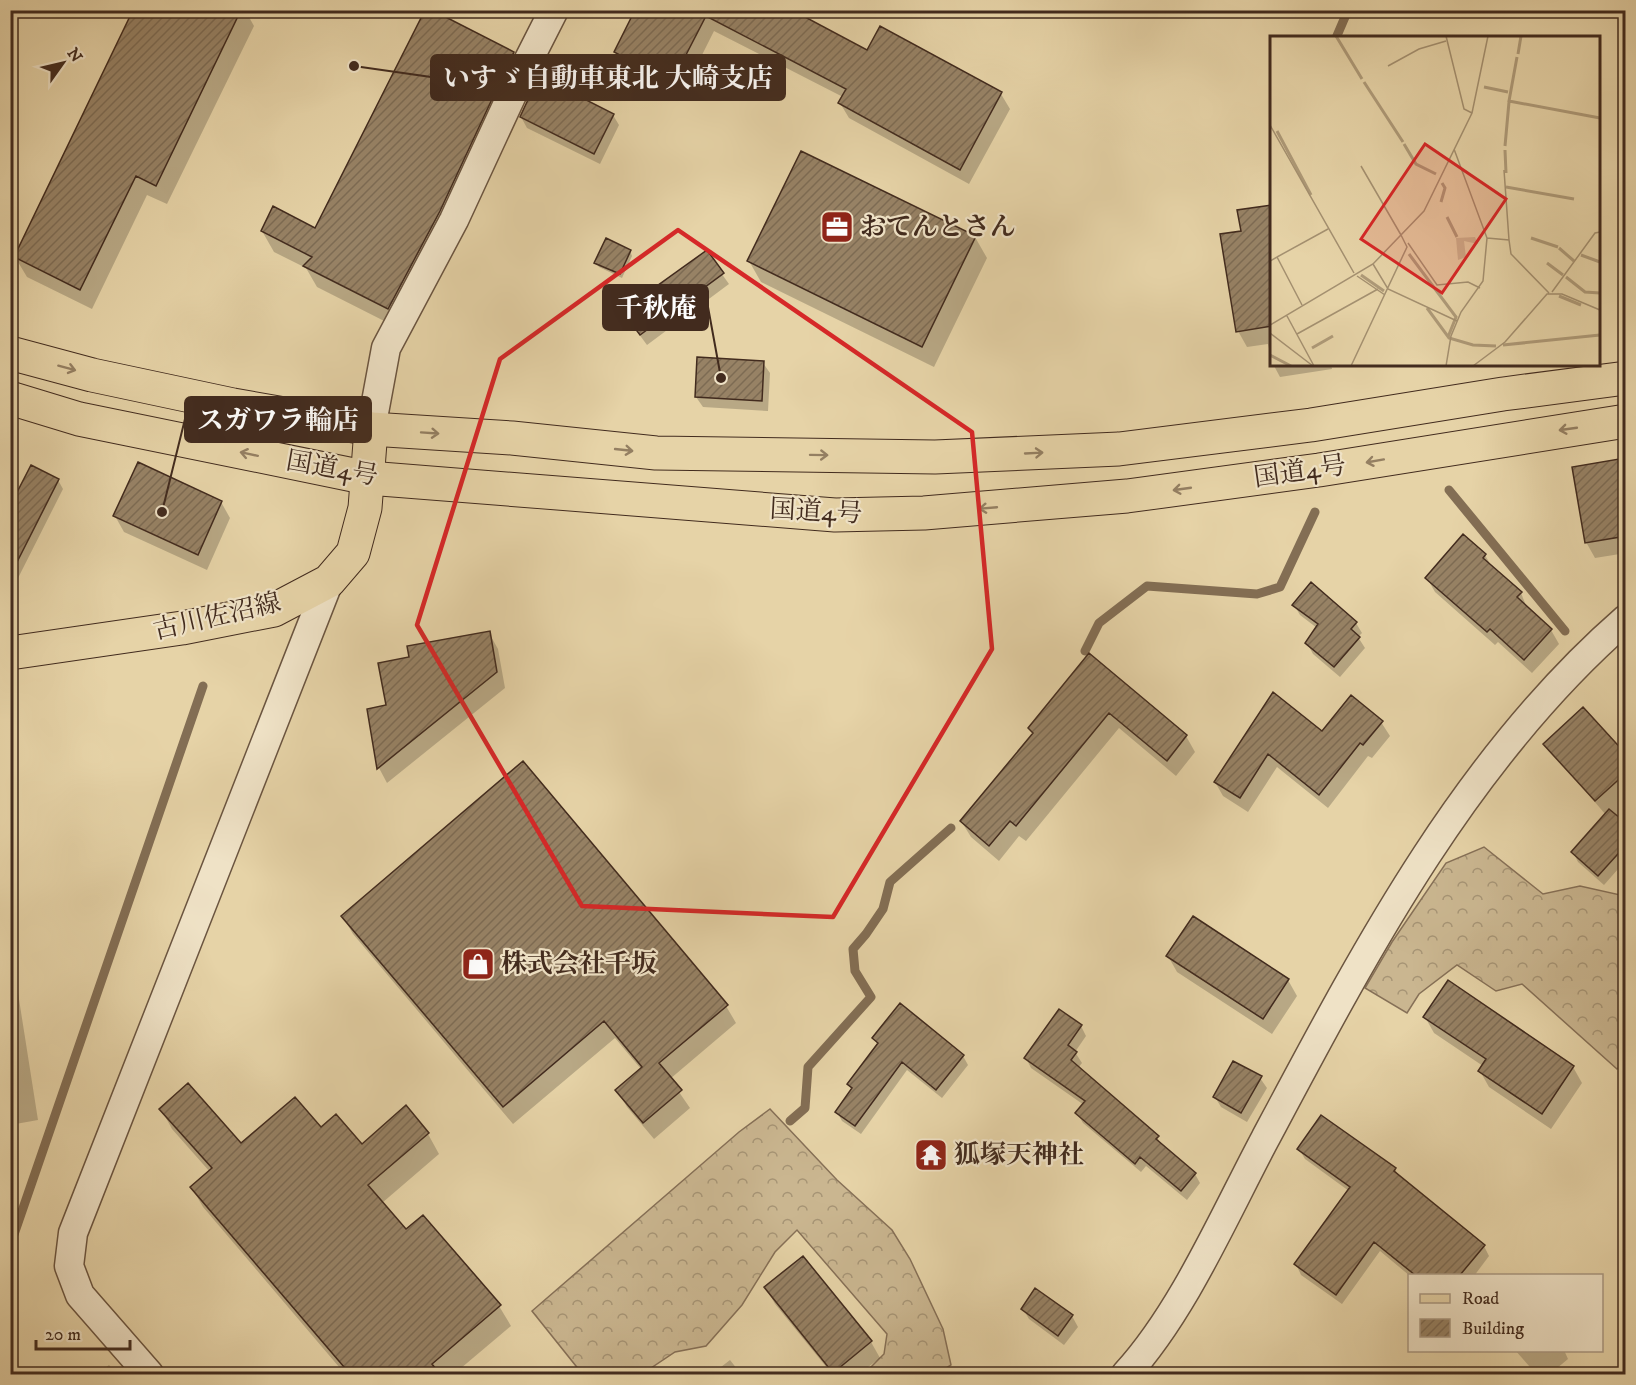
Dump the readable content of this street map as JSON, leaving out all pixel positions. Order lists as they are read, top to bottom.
{
  "streets": {
    "main road": ["国道4号", "古川佐沼線"]
  },
  "crossings": [
    ["国道4号", "古川佐沼線"]
  ],
  "places": {
    "other": ["いすゞ自動車東北 大崎支店", "千秋庵", "スガワラ輪店"],
    "office": ["おてんとさん"],
    "shop": ["株式会社千坂"],
    "temple": ["狐塚天神社"]
  },
  "legend": ["Road", "Building"],
  "scale_bar": "20 m",
  "north": "top right"
}
